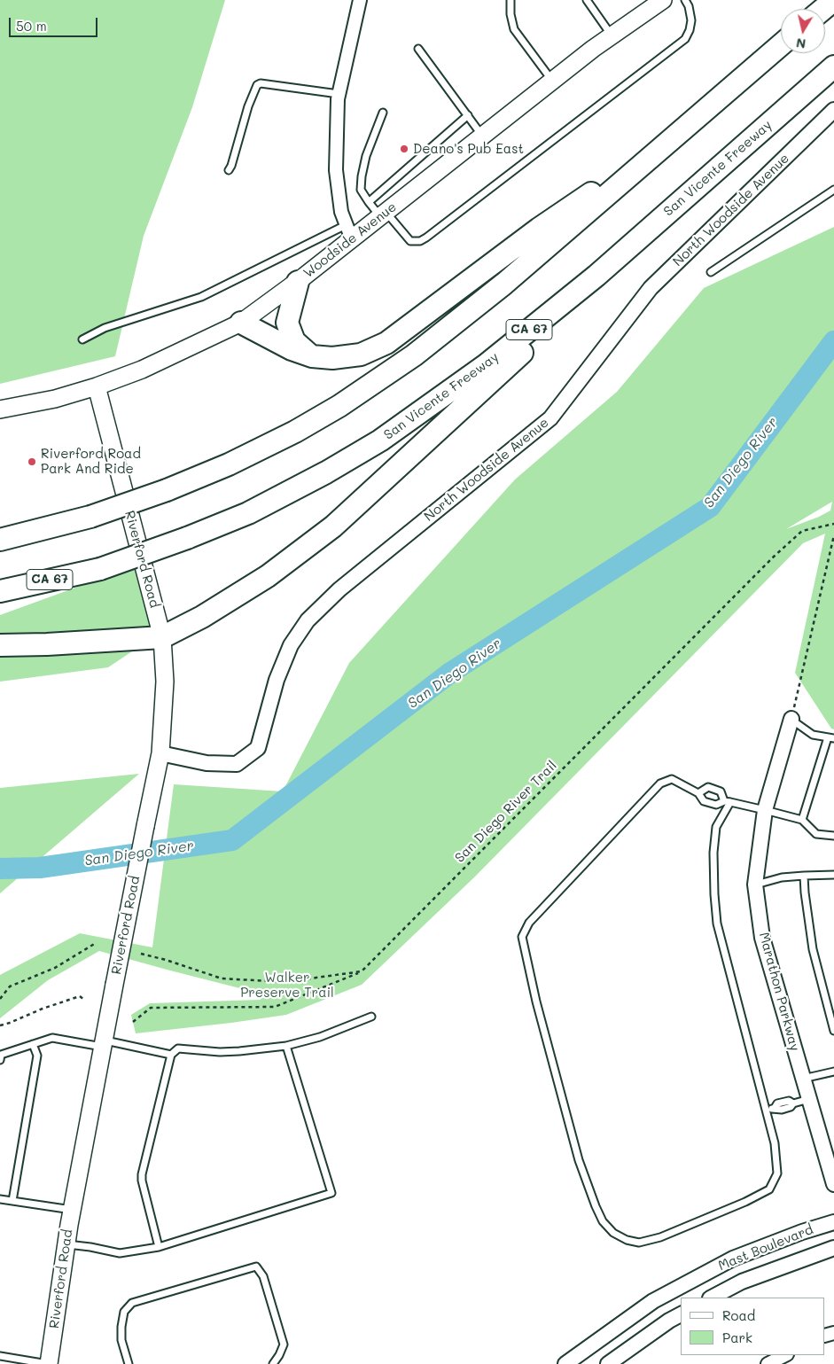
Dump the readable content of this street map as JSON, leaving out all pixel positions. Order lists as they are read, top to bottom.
{
  "streets": {
    "highway": ["San Vicente Freeway", "CA 67"],
    "main road": ["Woodside Avenue", "Riverford Road"],
    "street": ["North Woodside Avenue", "Marathon Parkway", "Mast Boulevard"],
    "path": ["San Diego River Trail"]
  },
  "crossings": [
    ["North Woodside Avenue", "Riverford Road"],
    ["Woodside Avenue", "Riverford Road"]
  ],
  "water": ["San Diego River"],
  "parks": ["Walker Preserve Trail"],
  "places": ["Deano's Pub East", "Riverford Road Park And Ride"],
  "legend": ["Road", "Park"],
  "scale_bar": "50 m",
  "north": "bottom"
}
